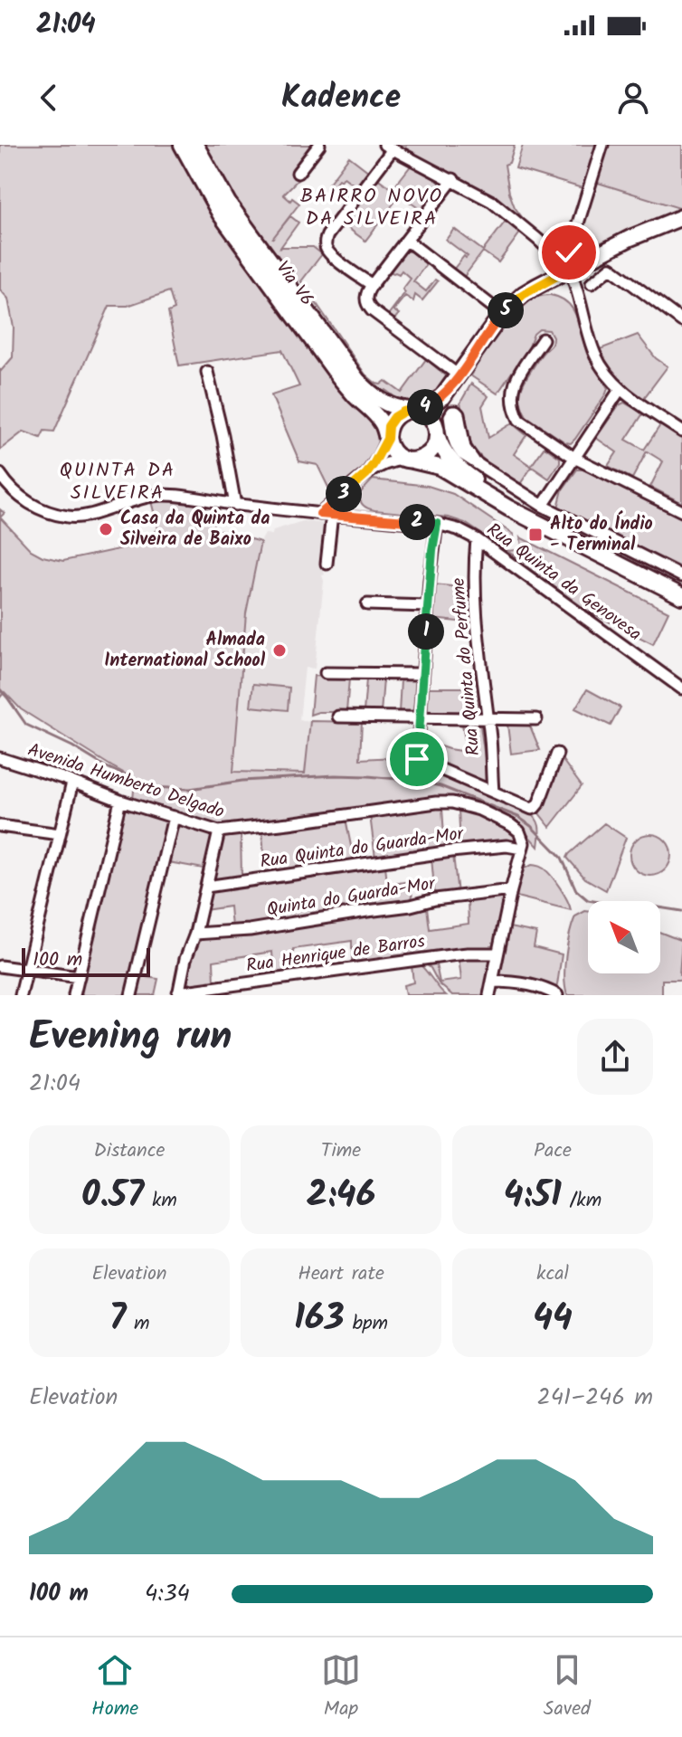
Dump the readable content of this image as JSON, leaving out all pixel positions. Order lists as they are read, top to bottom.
{
  "streets": {
    "main road": ["Via V6"],
    "street": [
      "Rua Quinta da Genovesa",
      "Rua Quinta do Perfume",
      "Avenida Humberto Delgado",
      "Rua Quinta do Guarda-Mor",
      "Quinta do Guarda-Mor",
      "Rua Henrique de Barros"
    ]
  },
  "crossings": [
    ["Rua Quinta da Genovesa", "Rua Quinta do Perfume"],
    ["Avenida Humberto Delgado", "Rua Quinta do Guarda-Mor"]
  ],
  "districts": ["BAIRRO NOVO DA SILVEIRA", "QUINTA DA SILVEIRA"],
  "places": {
    "other": ["Casa da Quinta da Silveira de Baixo", "Almada International School"],
    "transit": ["Alto do Índio - Terminal"]
  },
  "scale_bar": "100 m",
  "north": "top left",
  "page": {
    "status": "21:04",
    "header": "Kadence",
    "pins": [
      "5",
      "4",
      "3",
      "2",
      "1"
    ],
    "scale": "100 m",
    "heading": ["Evening run", "21:04"],
    "stats": [
      ["Distance", "0.57 km"],
      ["Time", "2:46"],
      ["Pace", "4:51 /km"],
      ["Elevation", "7 m"],
      ["Heart rate", "163 bpm"],
      ["kcal", "44"]
    ],
    "chart": ["Elevation", "241–246 m"],
    "list": [
      {
        "name": "100 m",
        "note": "4:34"
      }
    ],
    "tabs": ["Home", "Map", "Saved"]
  }
}
